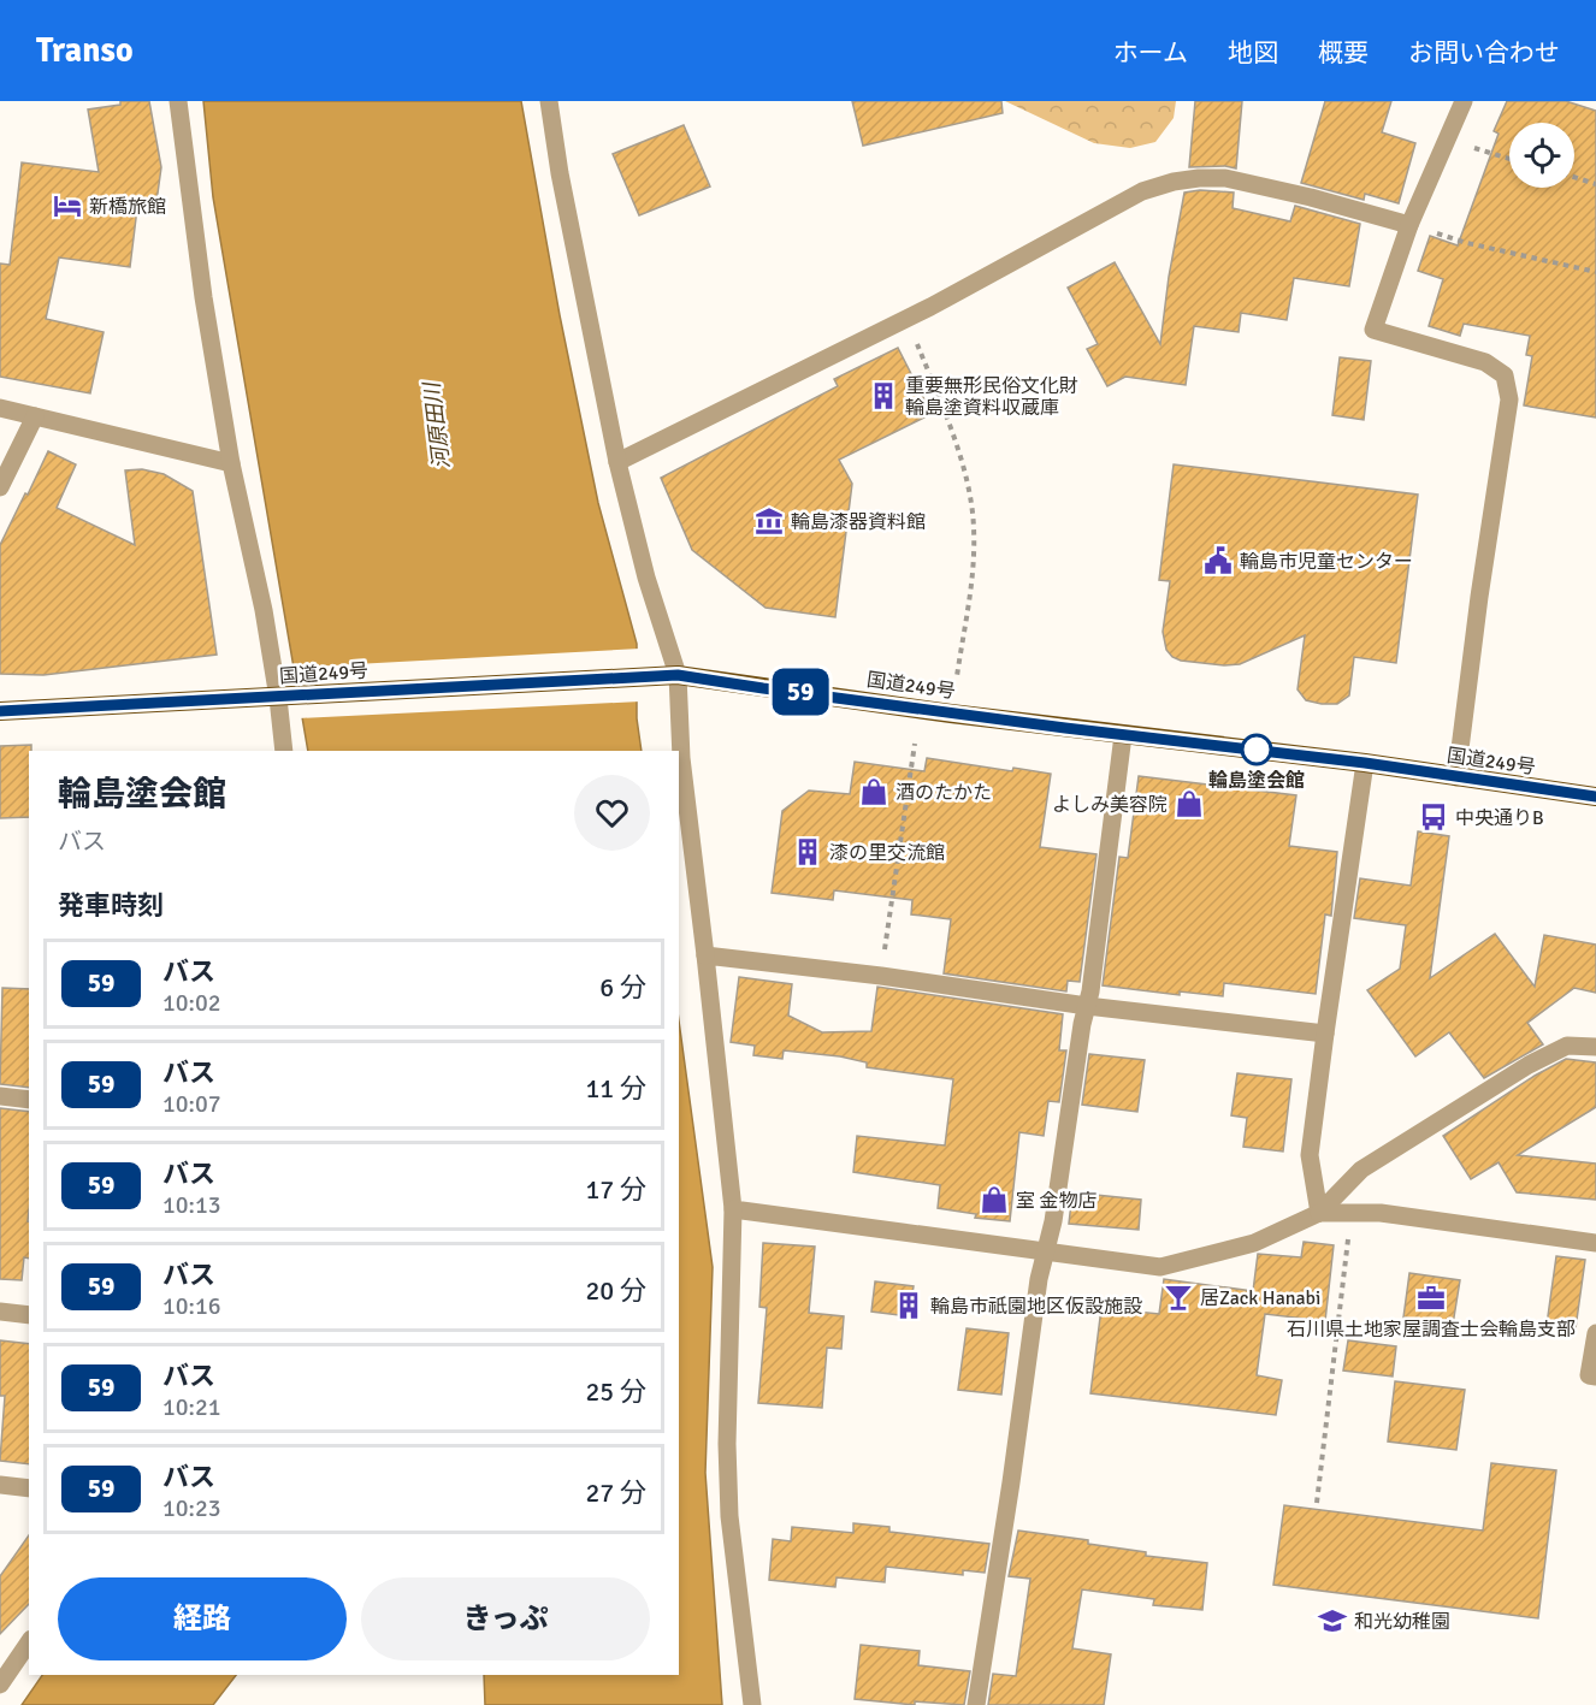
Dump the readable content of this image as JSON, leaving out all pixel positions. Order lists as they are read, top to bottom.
{
  "streets": {
    "highway": ["国道249号"]
  },
  "water": ["河原田川"],
  "places": {
    "hotel": ["新橋旅館"],
    "building": ["重要無形民俗文化財 輪島塗資料収蔵庫", "漆の里交流館", "輪島市祇園地区仮設施設"],
    "museum": ["輪島漆器資料館"],
    "public building": ["輪島市児童センター"],
    "other": ["輪島塗会館"],
    "shop": ["酒のたかた", "よしみ美容院", "室 金物店"],
    "bus stop": ["中央通りB"],
    "bar": ["居Zack Hanabi"],
    "office": ["石川県土地家屋調査士会輪島支部"],
    "school or university": ["和光幼稚園"]
  },
  "lines": ["bus line 59"],
  "page": {
    "header": "Transo",
    "nav": [
      "ホーム",
      "地図",
      "概要",
      "お問い合わせ"
    ],
    "on_map": "59",
    "heading": [
      ["輪島塗会館", "バス"],
      "発車時刻"
    ],
    "list": [
      {
        "mark": "59",
        "name": "バス",
        "note": "10:02",
        "value": "6 分"
      },
      {
        "mark": "59",
        "name": "バス",
        "note": "10:07",
        "value": "11 分"
      },
      {
        "mark": "59",
        "name": "バス",
        "note": "10:13",
        "value": "17 分"
      },
      {
        "mark": "59",
        "name": "バス",
        "note": "10:16",
        "value": "20 分"
      },
      {
        "mark": "59",
        "name": "バス",
        "note": "10:21",
        "value": "25 分"
      },
      {
        "mark": "59",
        "name": "バス",
        "note": "10:23",
        "value": "27 分"
      }
    ],
    "buttons": ["経路", "きっぷ"]
  }
}
